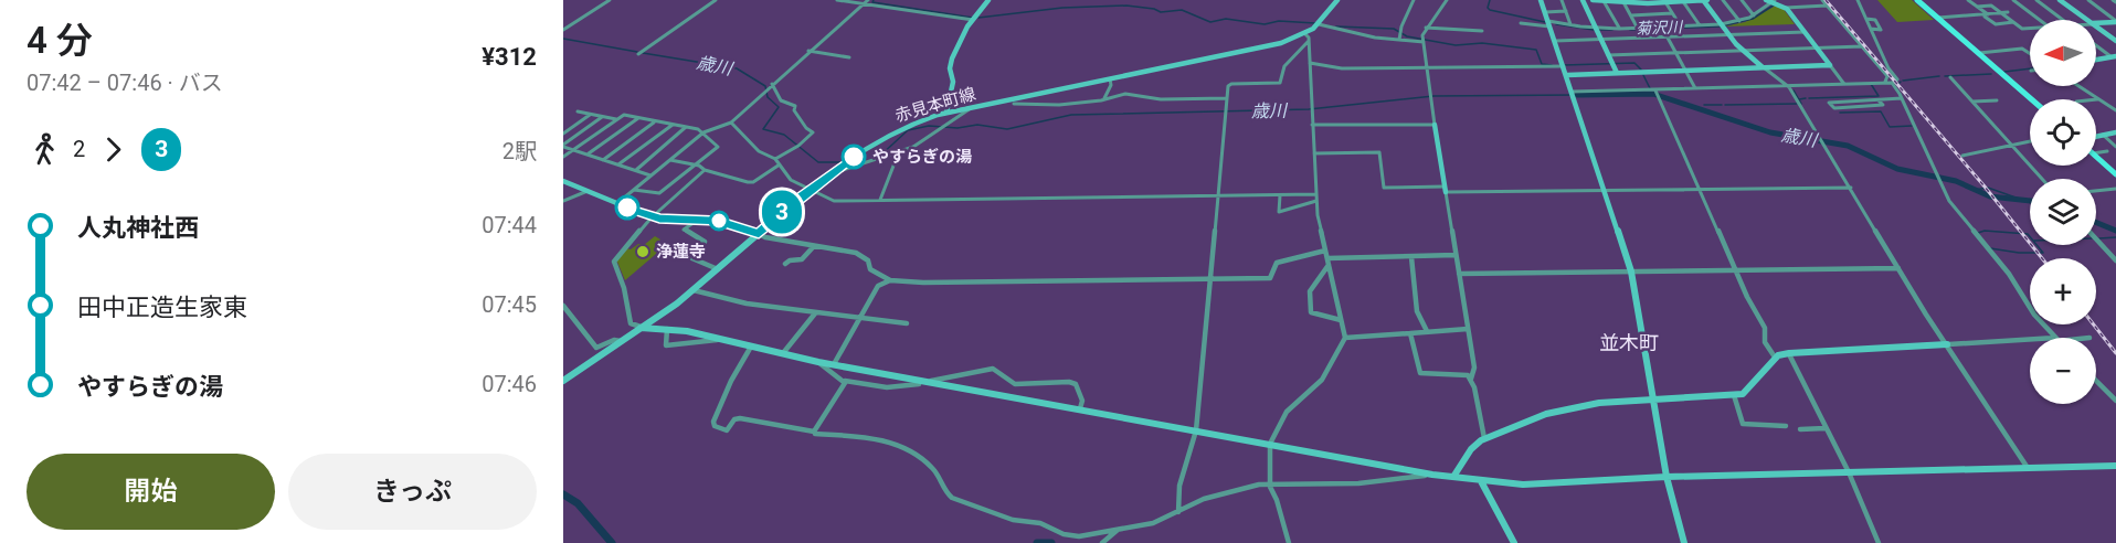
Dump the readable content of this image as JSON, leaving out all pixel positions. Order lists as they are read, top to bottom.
{
  "streets": {
    "street": ["赤見本町線"]
  },
  "districts": ["並木町"],
  "water": ["菊沢川", "歳川"],
  "places": ["やすらぎの湯", "浄蓮寺"],
  "lines": ["bus line 3"],
  "north": "left",
  "page": {
    "heading": ["4 分", "07:42 – 07:46 · バス", "¥312"],
    "on_map": "3",
    "map_buttons": ["+", "−"],
    "legs": ["2", "3", "2駅"],
    "list": [
      {
        "name": "人丸神社西",
        "value": "07:44"
      },
      {
        "name": "田中正造生家東",
        "value": "07:45"
      },
      {
        "name": "やすらぎの湯",
        "value": "07:46"
      }
    ],
    "buttons": ["開始", "きっぷ"]
  }
}
